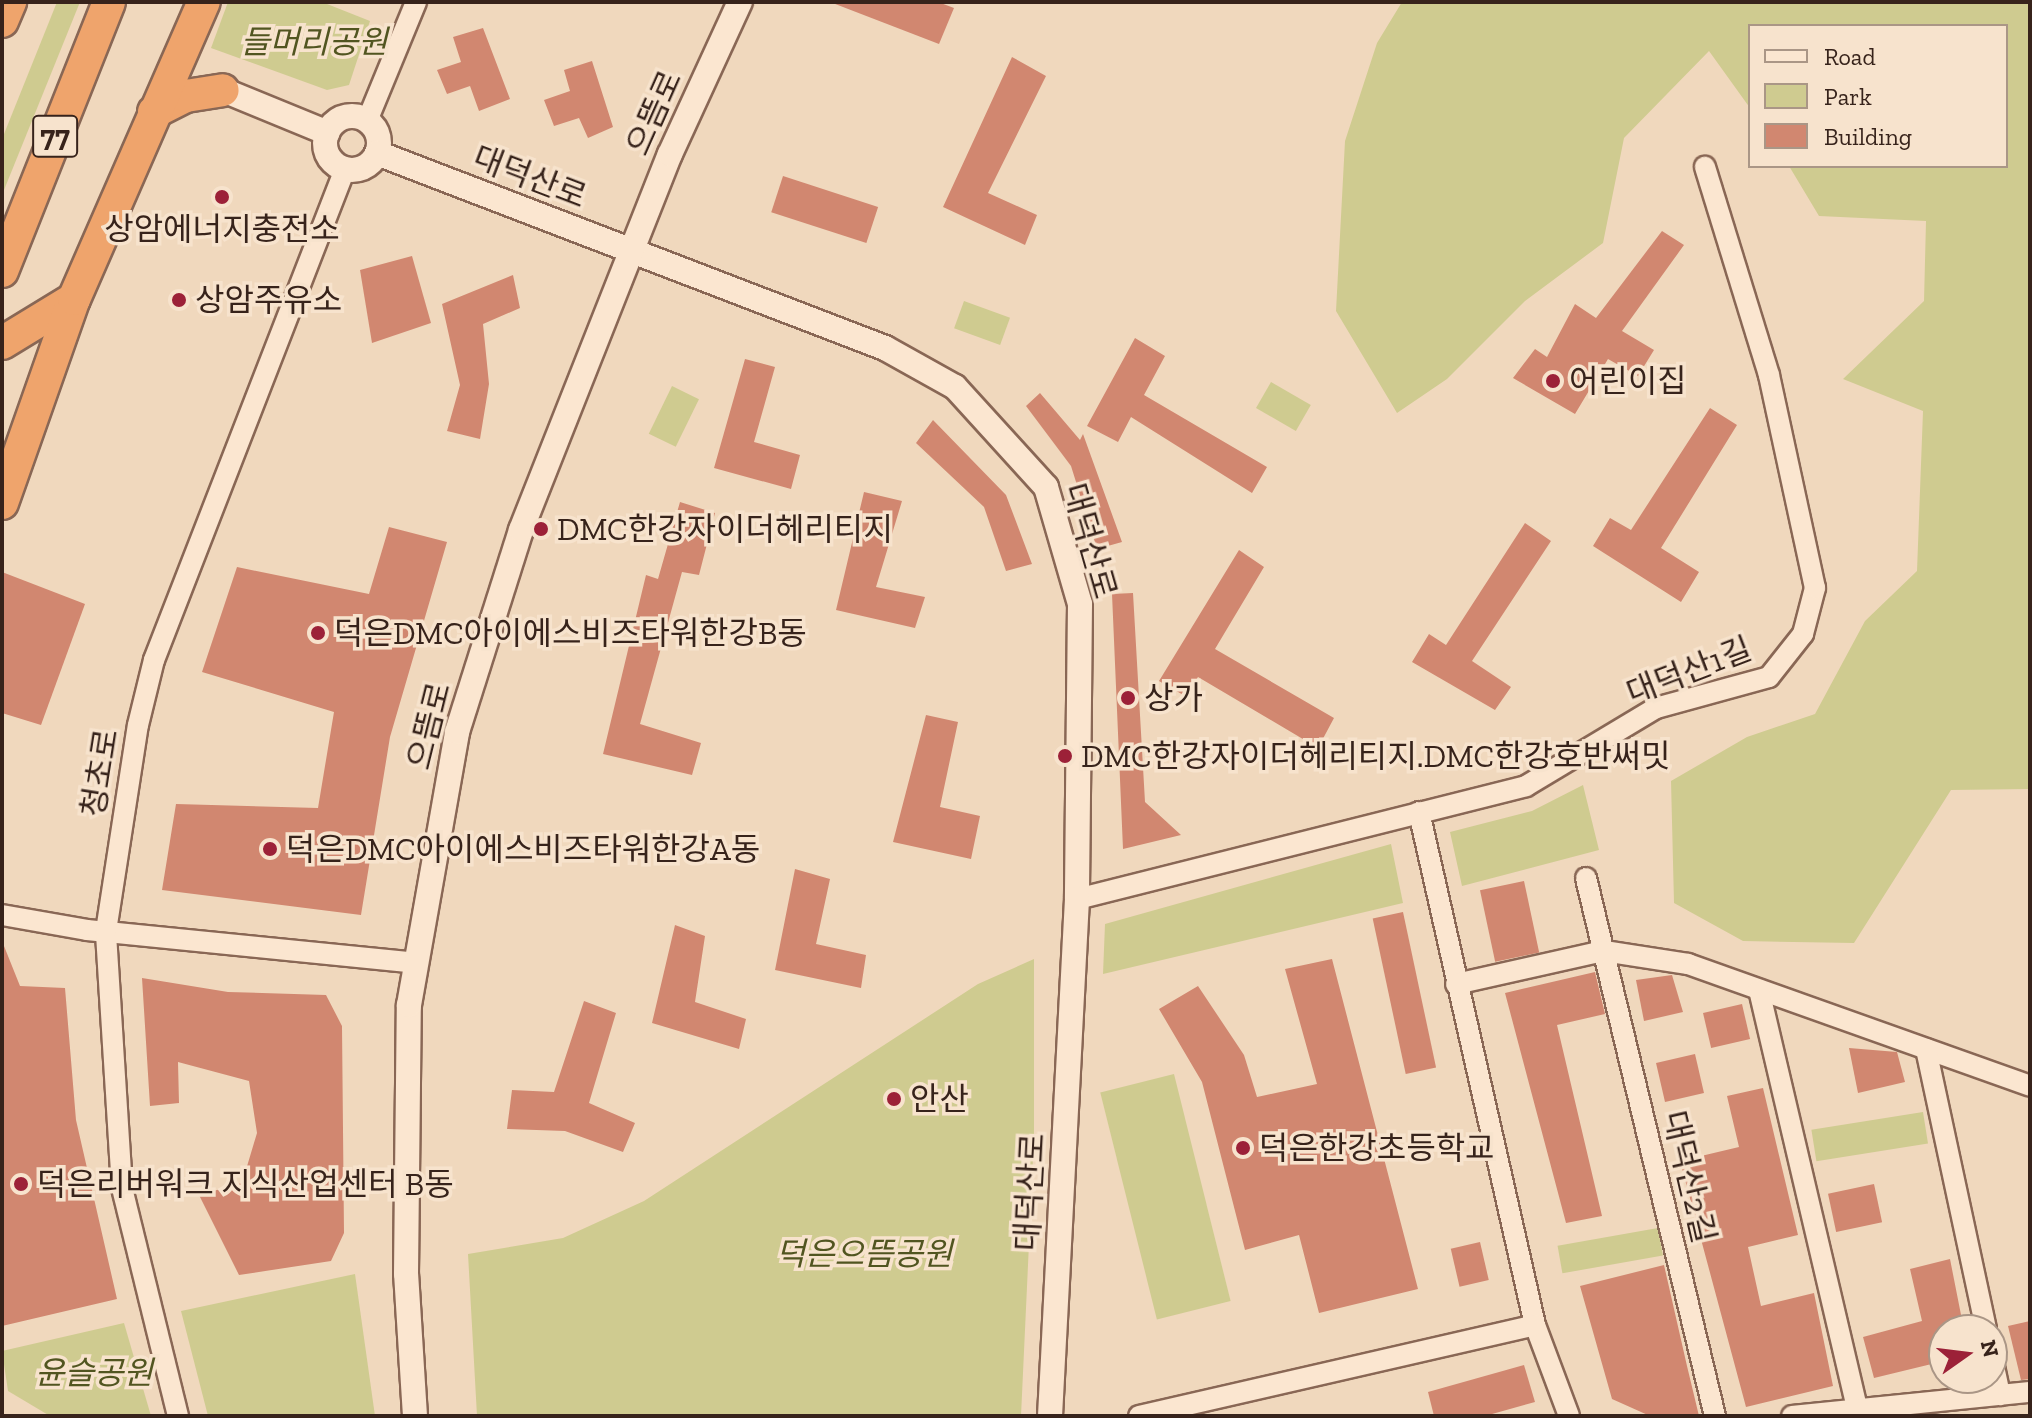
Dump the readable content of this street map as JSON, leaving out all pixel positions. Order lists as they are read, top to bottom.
{
  "streets": {
    "highway": ["77"],
    "street": [
      "으뜸로",
      "대덕산로",
      "대덕산1길",
      "청초로",
      "대덕산2길"
    ]
  },
  "crossings": [
    ["으뜸로", "대덕산로"],
    ["대덕산로", "대덕산1길"],
    ["대덕산로", "청초로"]
  ],
  "parks": ["들머리공원", "덕은으뜸공원", "윤슬공원"],
  "places": [
    "상암에너지충전소",
    "상암주유소",
    "어린이집",
    "DMC한강자이더헤리티지",
    "덕은DMC아이에스비즈타워한강B동",
    "상가",
    "DMC한강자이더헤리티지.DMC한강호반써밋",
    "덕은DMC아이에스비즈타워한강A동",
    "안산",
    "덕은한강초등학교",
    "덕은리버워크 지식산업센터 B동"
  ],
  "legend": ["Road", "Park", "Building"],
  "north": "right"
}
